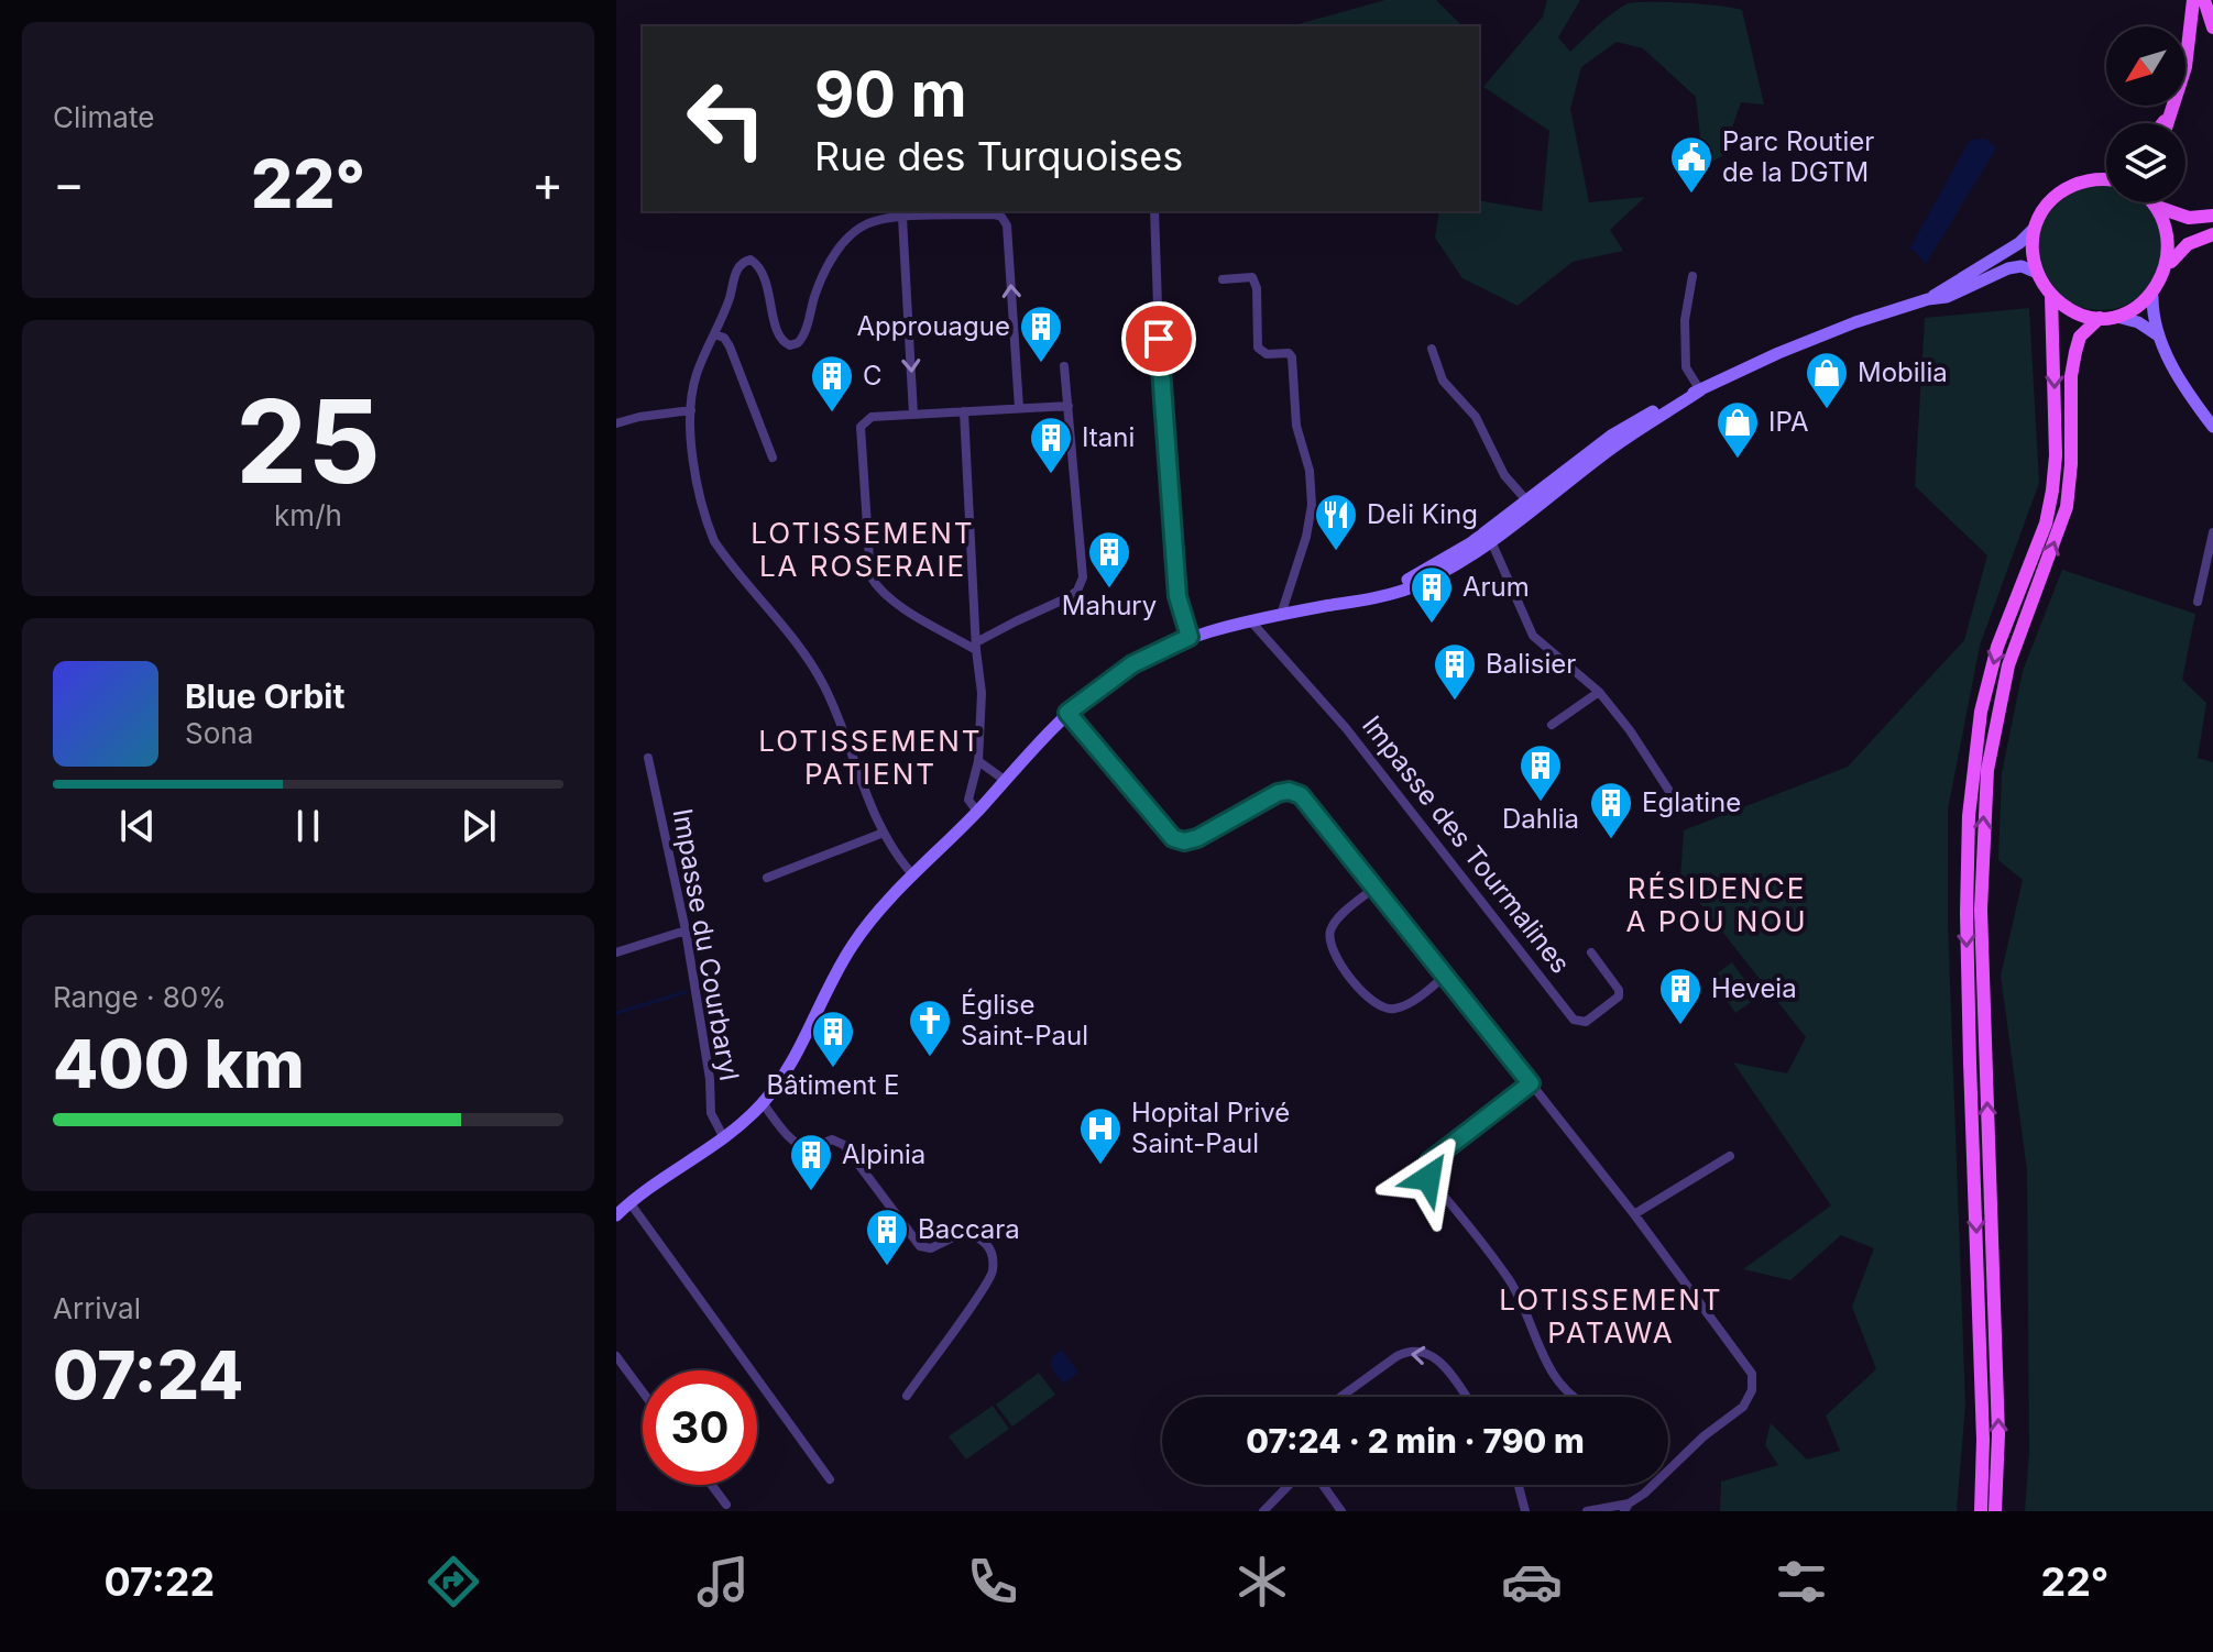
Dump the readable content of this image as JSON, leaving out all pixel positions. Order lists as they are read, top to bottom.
{
  "streets": {
    "street": ["Impasse des Tourmalines", "Impasse du Courbaryl"]
  },
  "districts": [
    "LOTISSEMENT LA ROSERAIE",
    "LOTISSEMENT PATIENT",
    "RÉSIDENCE A POU NOU",
    "LOTISSEMENT PATAWA"
  ],
  "places": {
    "public building": ["Parc Routier de la DGTM"],
    "building": [
      "Approuague",
      "C",
      "Itani",
      "Mahury",
      "Arum",
      "Balisier",
      "Dahlia",
      "Eglatine",
      "Heveia",
      "Bâtiment E",
      "Alpinia",
      "Baccara"
    ],
    "shop": ["Mobilia", "IPA"],
    "restaurant": ["Deli King"],
    "church": ["Église Saint-Paul"],
    "hospital": ["Hopital Privé Saint-Paul"]
  },
  "north": "bottom left",
  "page": {
    "tile": [
      "Climate",
      ["25", "km/h"],
      ["Range · 80%", "400 km"],
      ["Arrival", "07:24"]
    ],
    "turn": ["90 m", "Rue des Turquoises"],
    "heat": ["−", "22°", "+"],
    "song": ["Blue Orbit", "Sona"],
    "limit": "30",
    "trip": "07:24 · 2 min · 790 m",
    "tabs": ["07:22", "22°"]
  }
}
